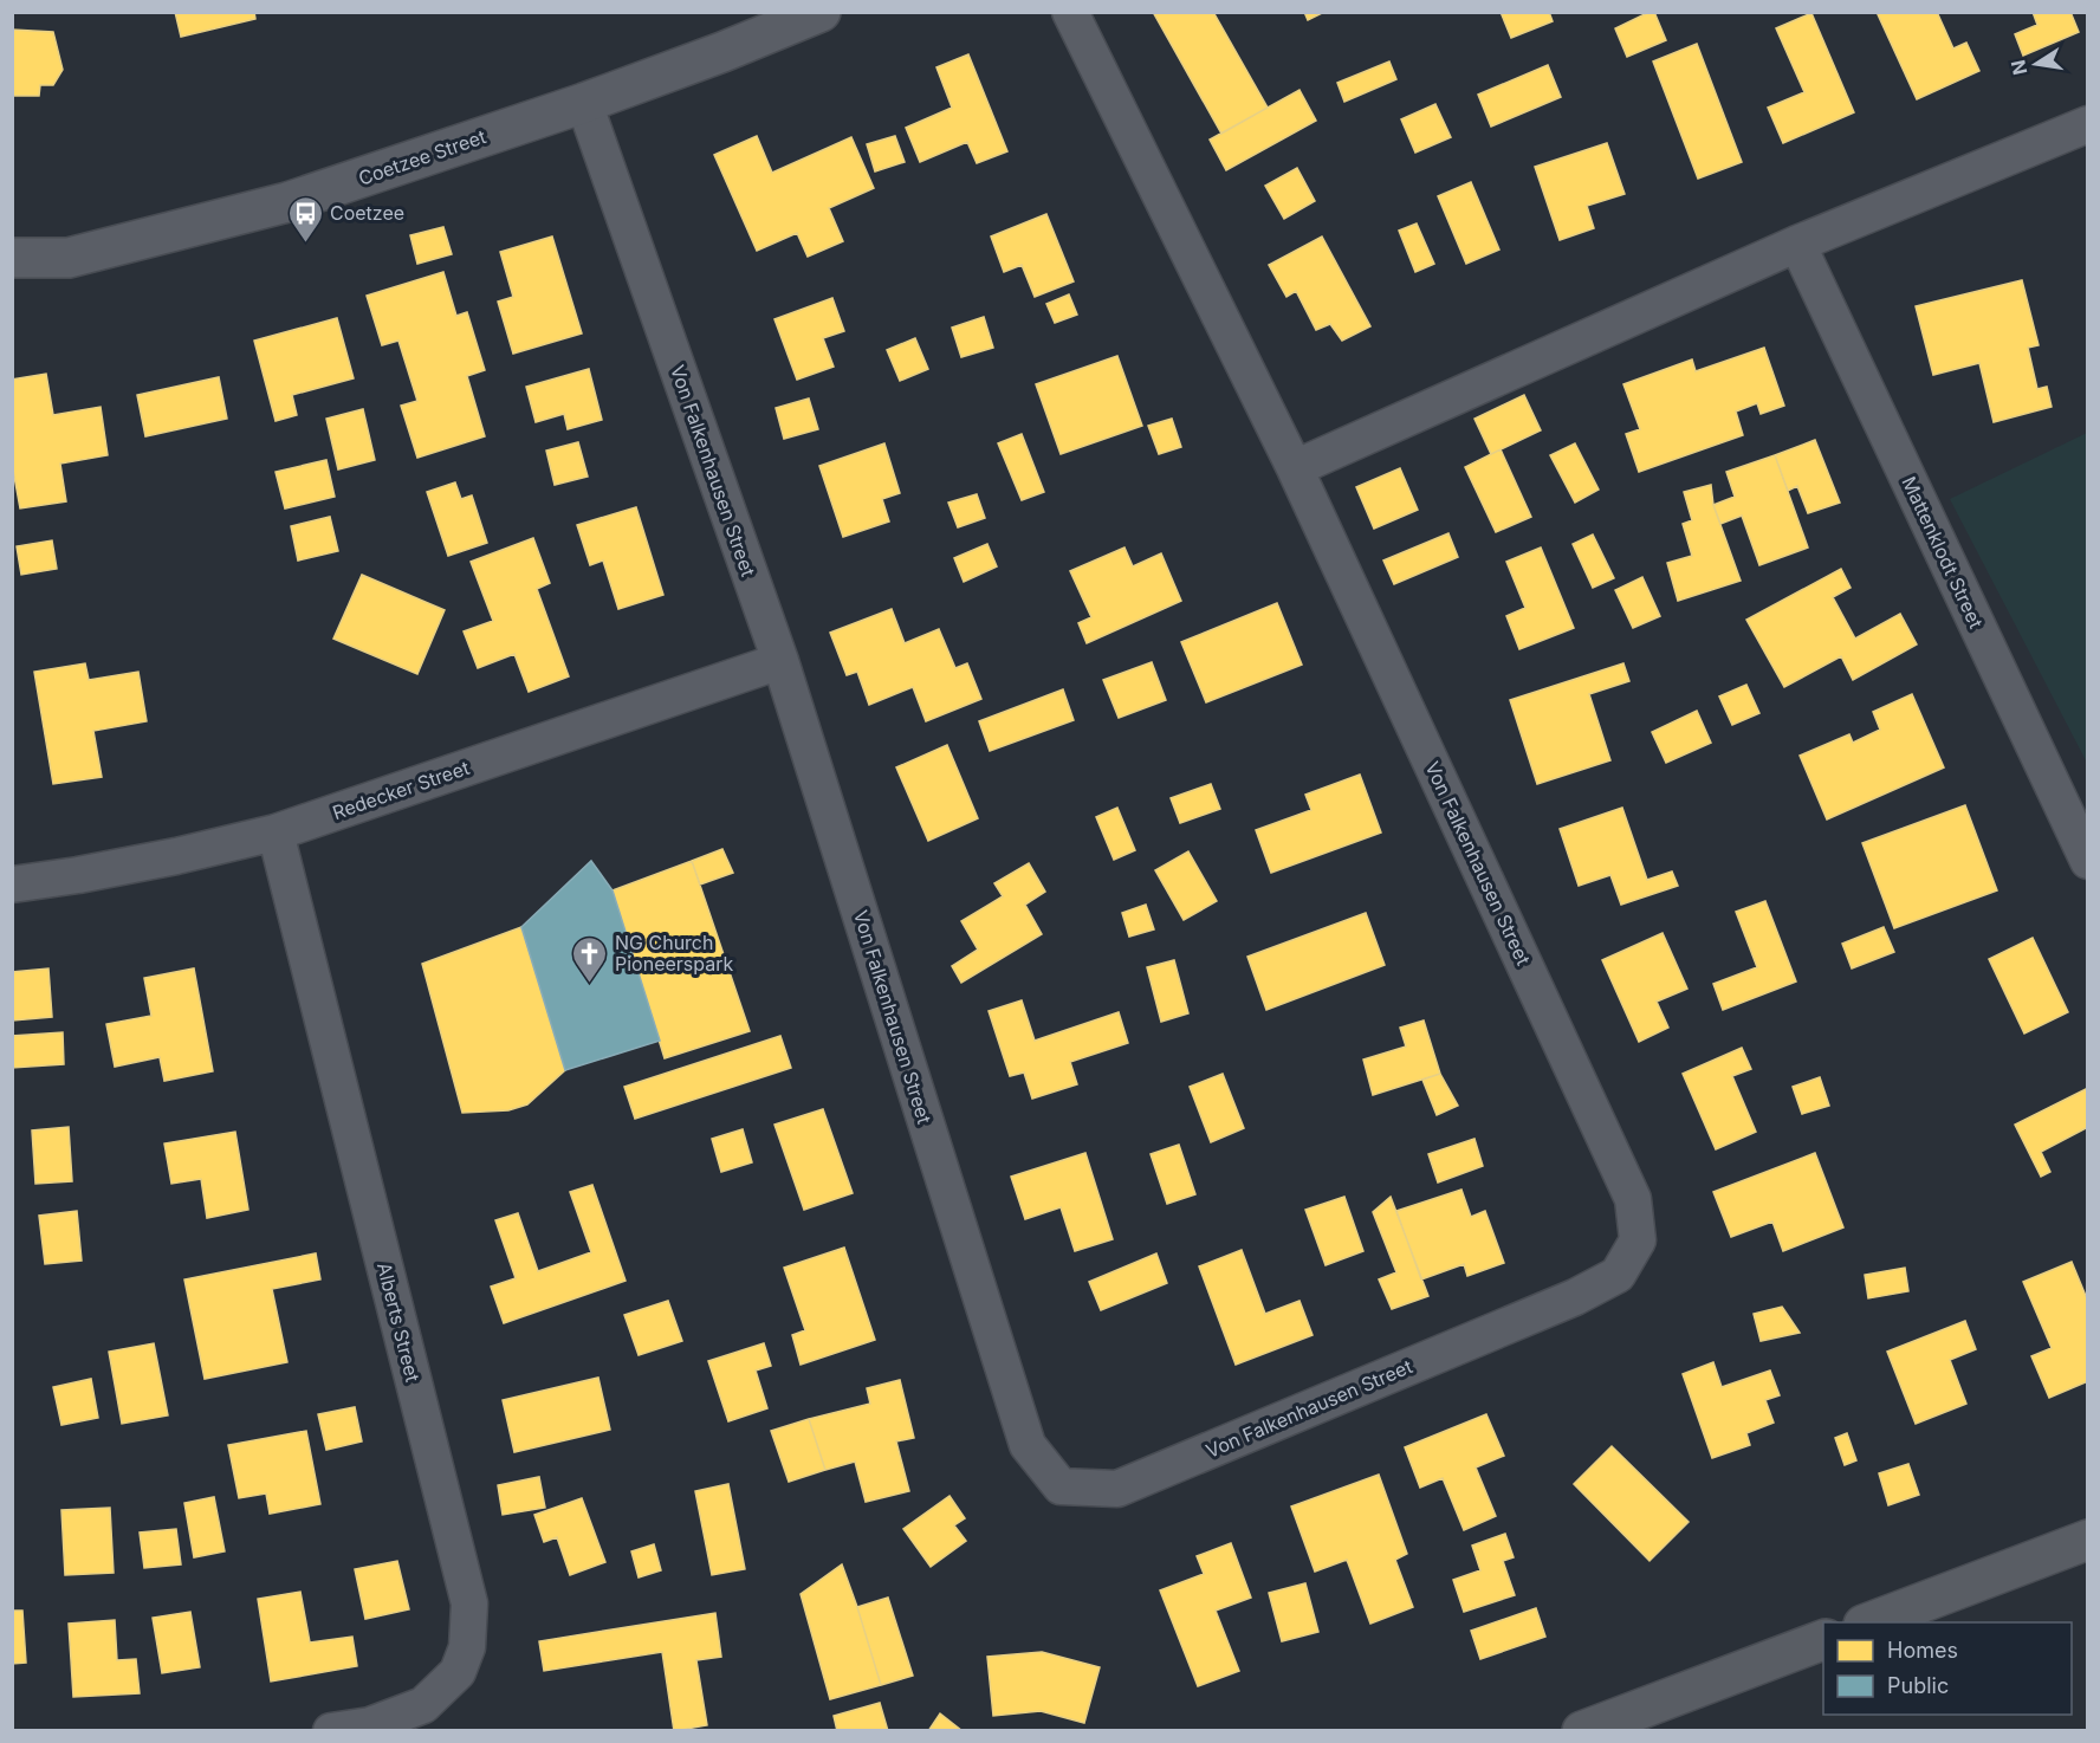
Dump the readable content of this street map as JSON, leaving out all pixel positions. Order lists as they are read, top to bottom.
{
  "streets": {
    "street": [
      "Coetzee Street",
      "Von Falkenhausen Street",
      "Mattenklodt Street",
      "Redecker Street",
      "Alberts Street"
    ]
  },
  "crossings": [
    ["Coetzee Street", "Von Falkenhausen Street"],
    ["Von Falkenhausen Street", "Redecker Street"],
    ["Redecker Street", "Alberts Street"]
  ],
  "places": {
    "bus stop": ["Coetzee"],
    "church": ["NG Church Pioneerspark"]
  },
  "legend": ["Homes", "Public"],
  "north": "left"
}
